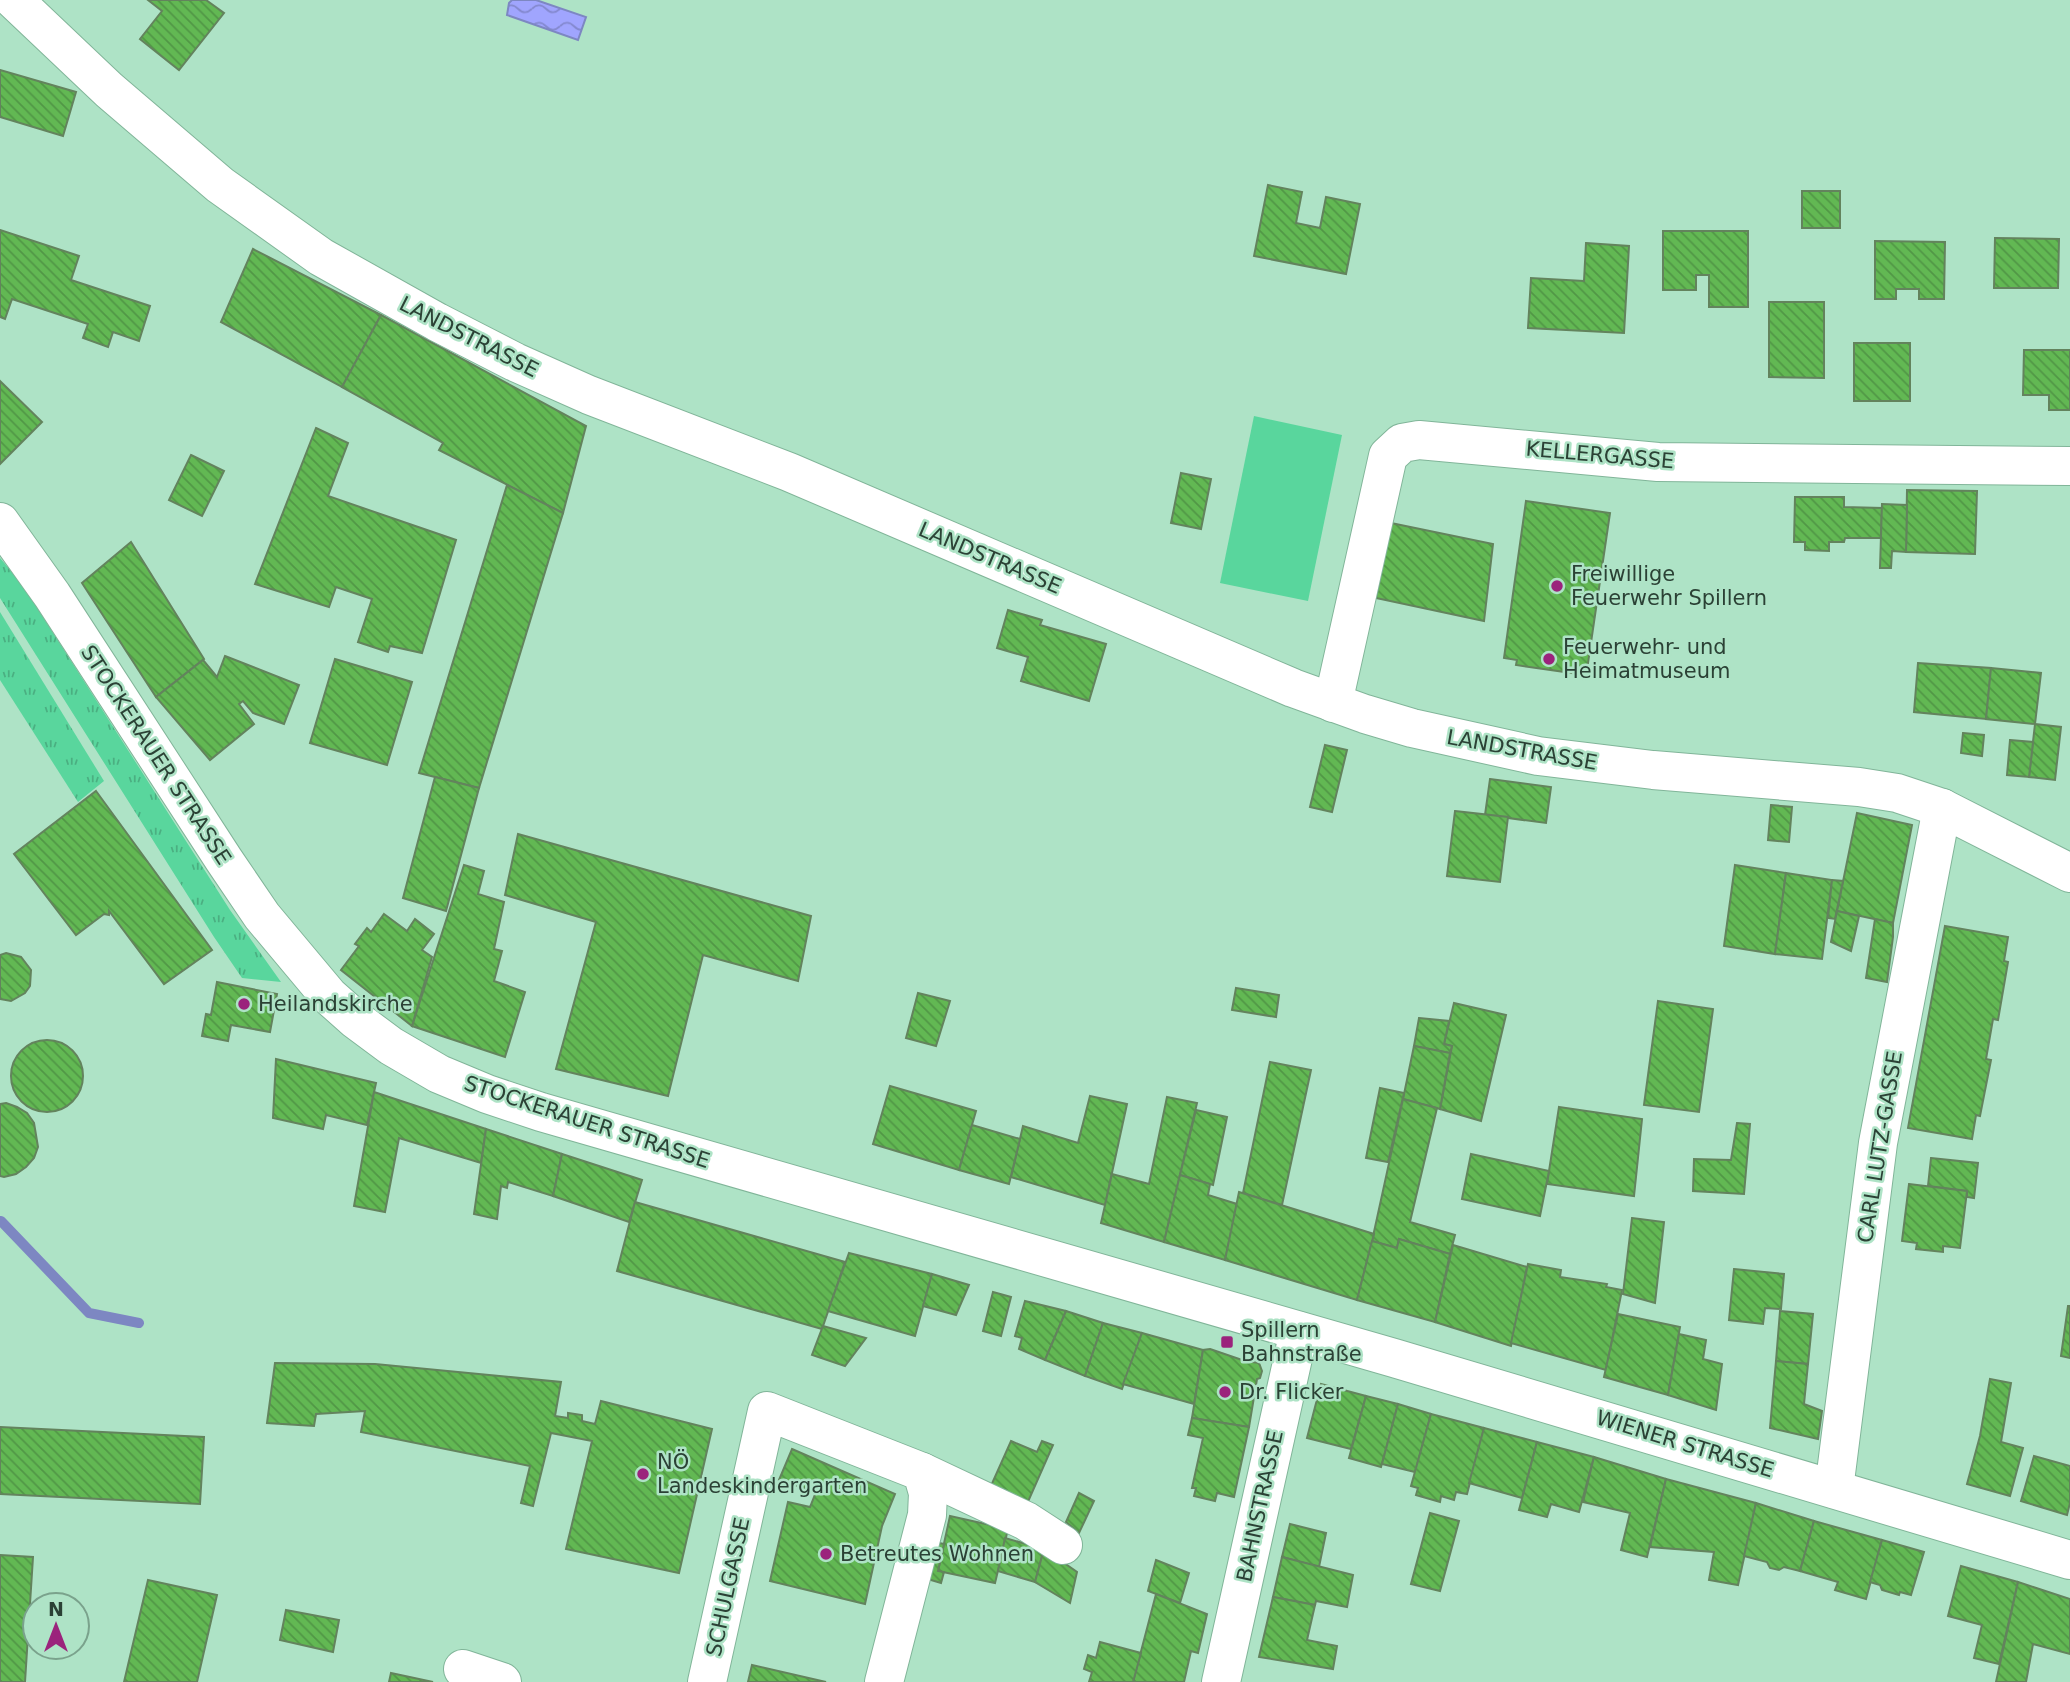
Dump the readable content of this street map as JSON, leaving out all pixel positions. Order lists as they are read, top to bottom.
{
  "streets": {
    "street": [
      "LANDSTRASSE",
      "KELLERGASSE",
      "STOCKERAUER STRASSE",
      "CARL LUTZ-GASSE",
      "WIENER STRASSE",
      "BAHNSTRASSE",
      "SCHULGASSE"
    ]
  },
  "crossings": [
    ["LANDSTRASSE", "KELLERGASSE"],
    ["LANDSTRASSE", "CARL LUTZ-GASSE"],
    ["STOCKERAUER STRASSE", "WIENER STRASSE"],
    ["STOCKERAUER STRASSE", "BAHNSTRASSE"],
    ["CARL LUTZ-GASSE", "WIENER STRASSE"],
    ["WIENER STRASSE", "BAHNSTRASSE"]
  ],
  "places": {
    "other": [
      "Freiwillige Feuerwehr Spillern",
      "Feuerwehr- und Heimatmuseum",
      "Heilandskirche",
      "Dr. Flicker",
      "NÖ Landeskindergarten",
      "Betreutes Wohnen"
    ],
    "transit": ["Spillern Bahnstraße"]
  },
  "north": "top"
}
